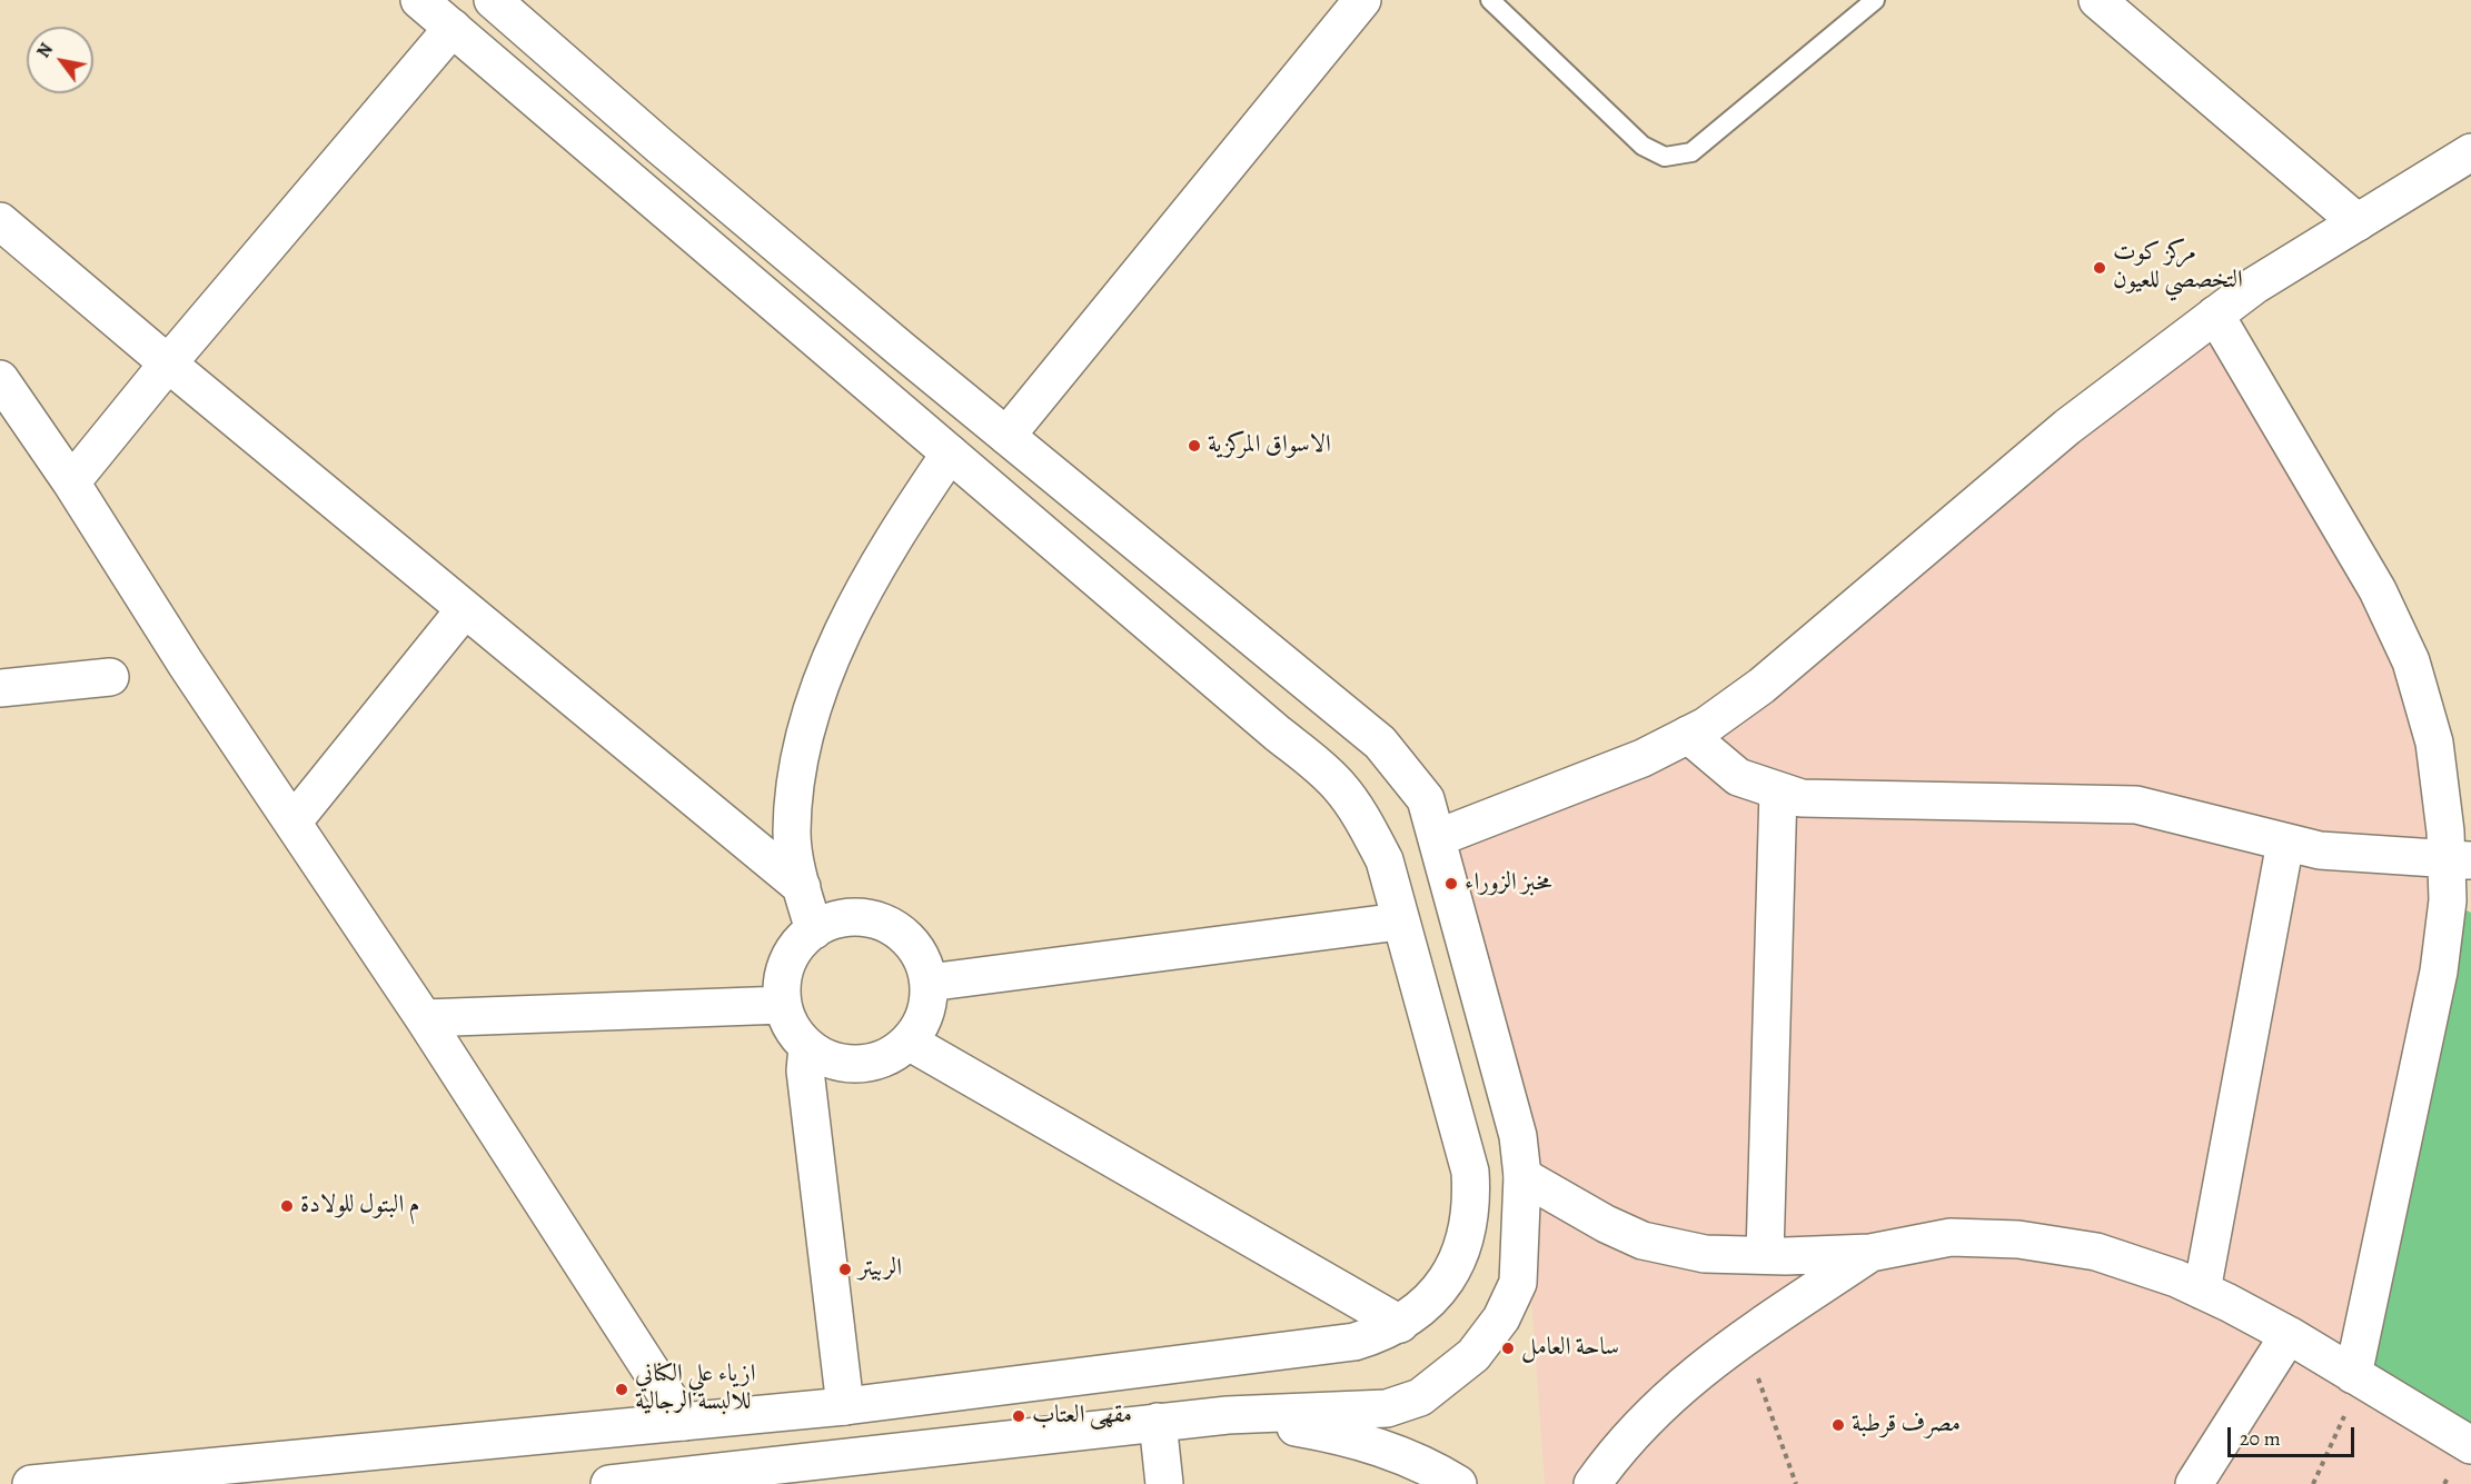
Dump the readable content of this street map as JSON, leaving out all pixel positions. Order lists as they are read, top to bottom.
{
  "places": [
    "مركز كوت التخصصي للعيون",
    "الاسواق المركزية",
    "مخبز الزوراء",
    "م البتول للولادة",
    "الربيتر",
    "ساحة العامل",
    "ازياء علي الكناني للالبسة الرجالية",
    "مقهى العتاب",
    "مصرف قرطبة"
  ],
  "scale_bar": "20 m",
  "north": "top left"
}
